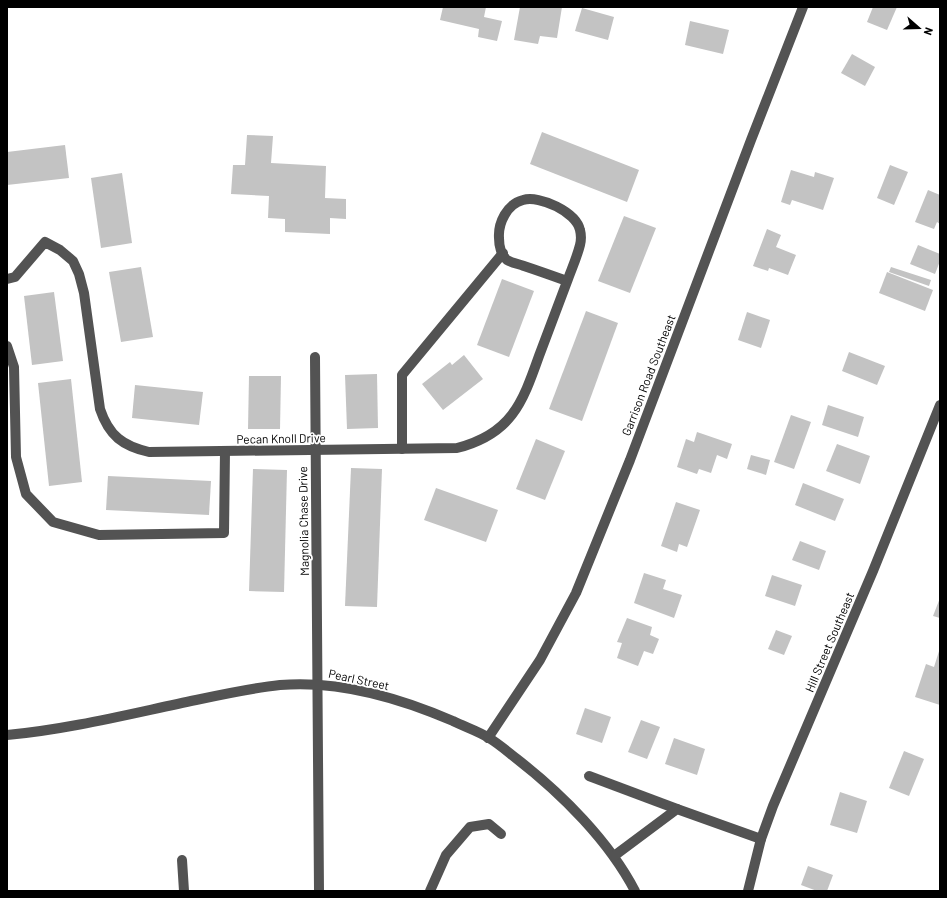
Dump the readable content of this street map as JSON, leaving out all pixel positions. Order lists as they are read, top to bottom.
{
  "streets": {
    "street": [
      "Garrison Road Southeast",
      "Pecan Knoll Drive",
      "Magnolia Chase Drive",
      "Hill Street Southeast",
      "Pearl Street"
    ]
  },
  "crossings": [
    ["Garrison Road Southeast", "Pearl Street"],
    ["Pecan Knoll Drive", "Magnolia Chase Drive"],
    ["Magnolia Chase Drive", "Pearl Street"]
  ],
  "north": "right"
}
